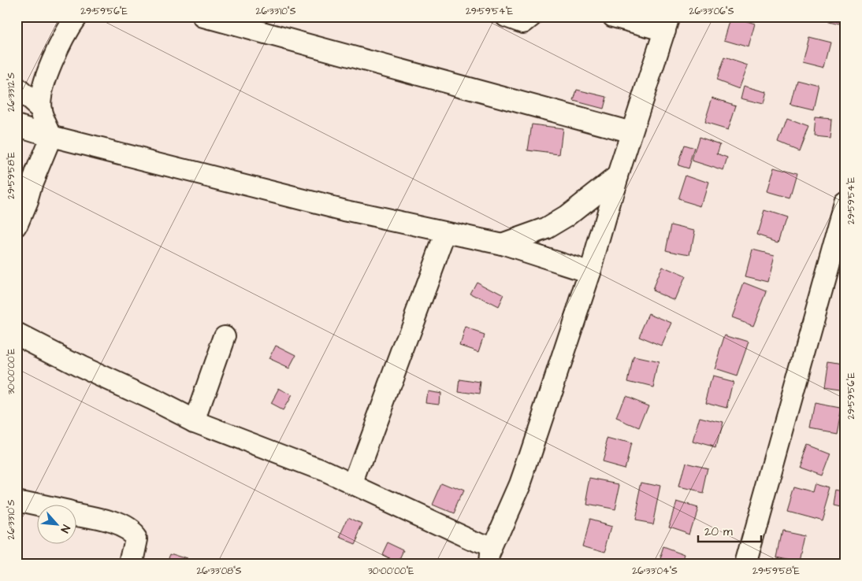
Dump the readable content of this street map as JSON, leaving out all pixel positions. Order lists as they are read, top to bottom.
{
  "scale_bar": "20 m",
  "north": "bottom right",
  "coordinates": [
    "29°59'56\"E",
    "26°33'10\"S",
    "29°59'54\"E",
    "26°33'06\"S",
    "26°33'12\"S",
    "29°59'58\"E",
    "30°00'00\"E",
    "26°33'08\"S",
    "26°33'04\"S"
  ]
}
